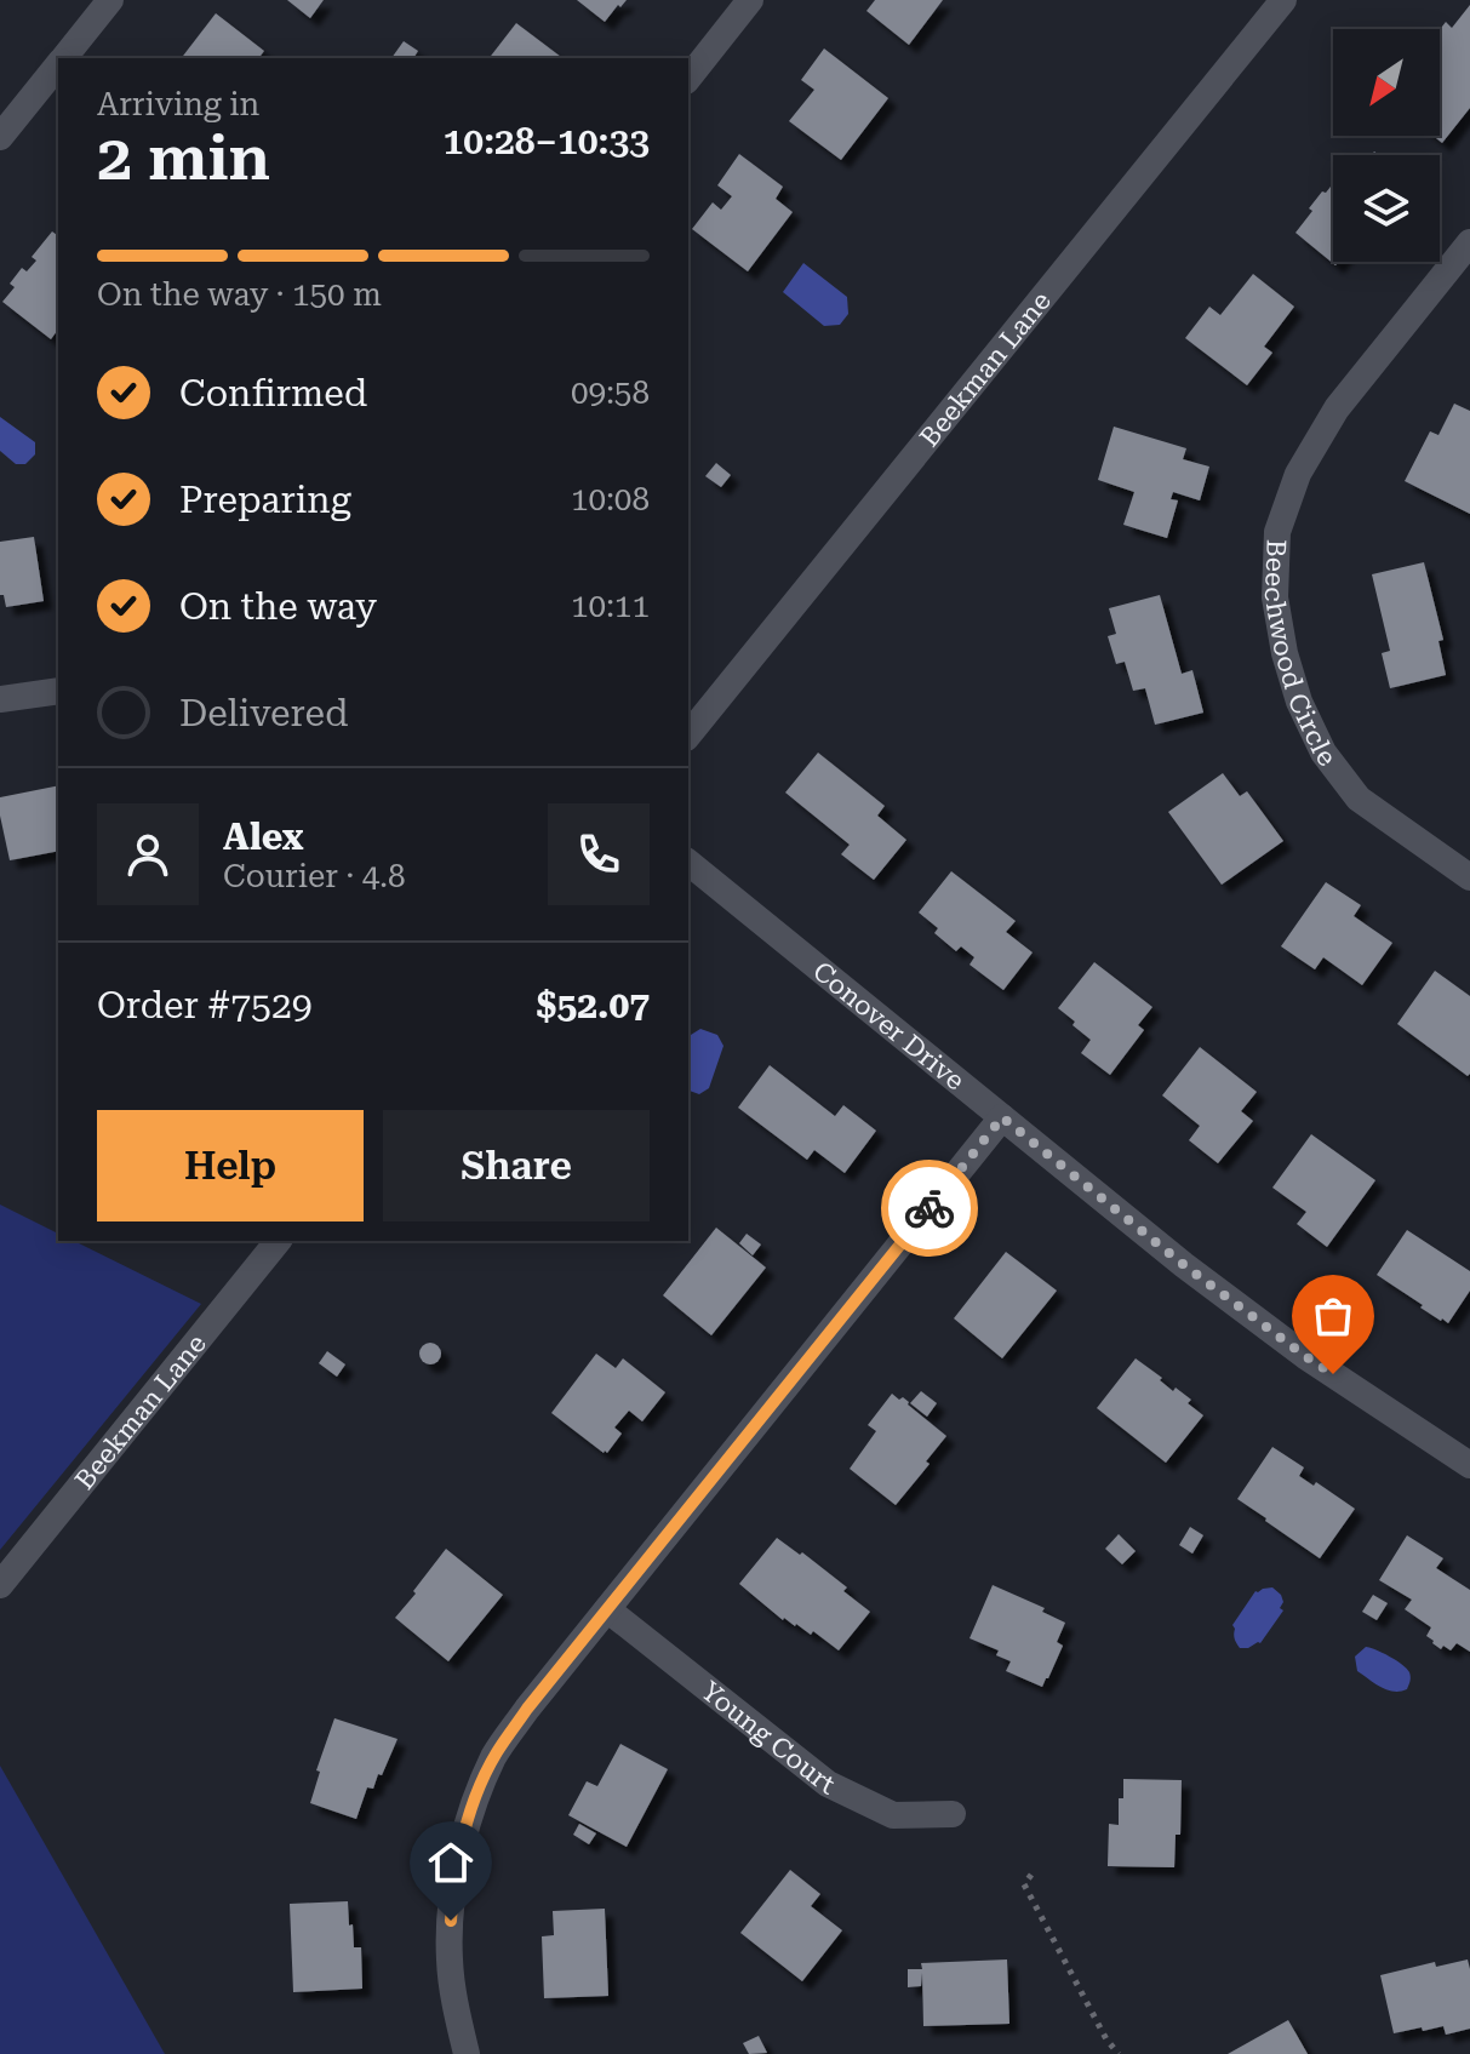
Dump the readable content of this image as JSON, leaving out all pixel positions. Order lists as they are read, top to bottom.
{
  "streets": {
    "street": [
      "Beekman Lane",
      "Beechwood Circle",
      "Conover Drive",
      "Young Court"
    ]
  },
  "north": "bottom left",
  "page": {
    "heading": ["2 min", "Arriving in", "10:28–10:33"],
    "panel": [
      "Alex",
      "Courier · 4.8",
      "Order #7529",
      "$52.07"
    ],
    "bar": "On the way · 150 m",
    "list": [
      ["Confirmed", "09:58"],
      ["Preparing", "10:08"],
      ["On the way", "10:11"],
      "Delivered"
    ],
    "buttons": ["Help", "Share"]
  }
}
